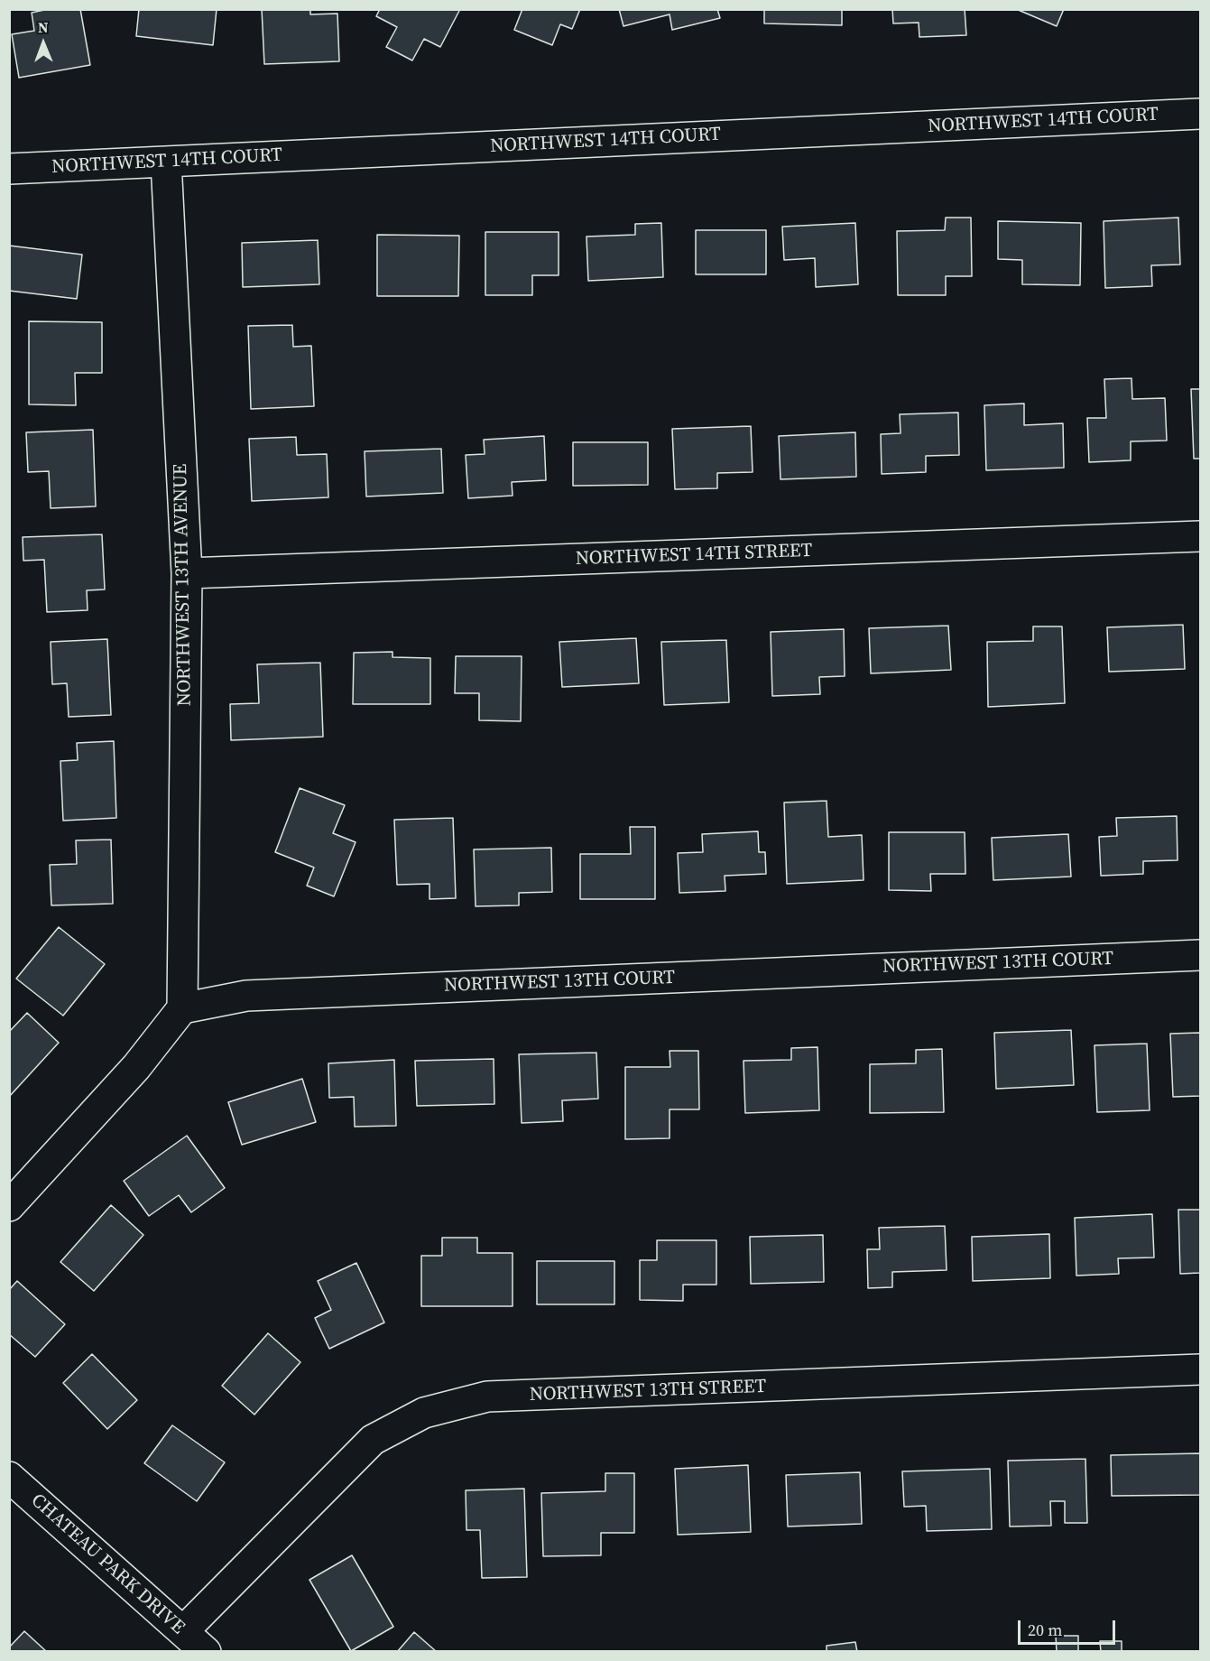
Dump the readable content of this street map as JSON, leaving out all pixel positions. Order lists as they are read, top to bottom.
{
  "streets": {
    "street": [
      "NORTHWEST 14TH COURT",
      "NORTHWEST 14TH STREET",
      "NORTHWEST 13TH AVENUE",
      "NORTHWEST 13TH COURT",
      "NORTHWEST 13TH STREET",
      "CHATEAU PARK DRIVE"
    ]
  },
  "crossings": [
    ["NORTHWEST 14TH COURT", "NORTHWEST 13TH AVENUE"],
    ["NORTHWEST 14TH STREET", "NORTHWEST 13TH AVENUE"],
    ["NORTHWEST 13TH AVENUE", "NORTHWEST 13TH COURT"],
    ["NORTHWEST 13TH STREET", "CHATEAU PARK DRIVE"]
  ],
  "scale_bar": "20 m",
  "north": "top"
}
